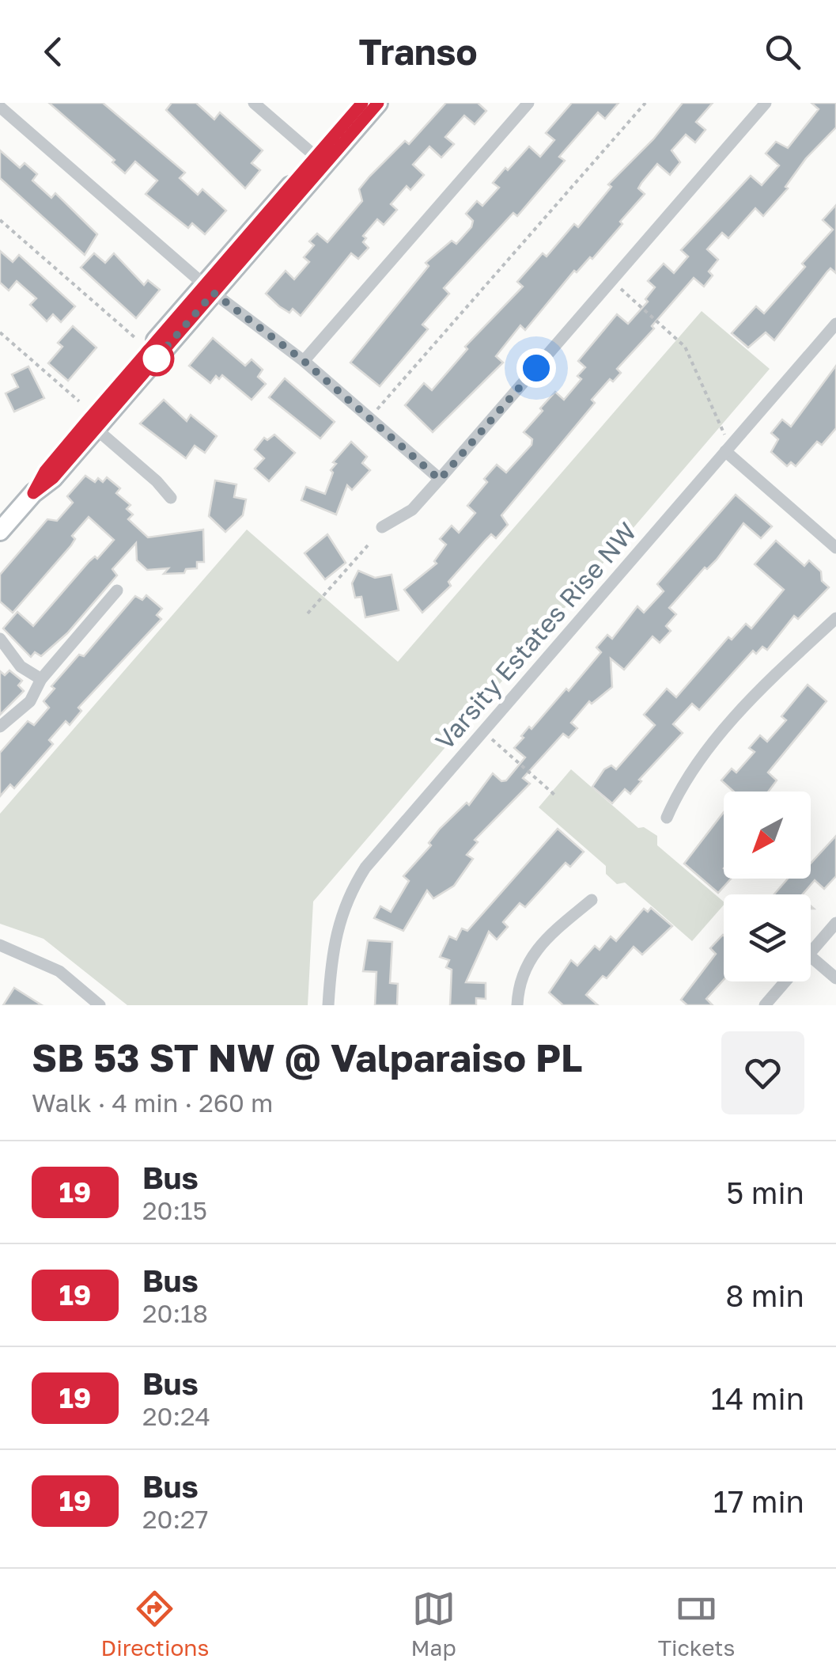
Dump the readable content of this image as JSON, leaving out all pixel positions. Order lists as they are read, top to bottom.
{
  "streets": {
    "street": ["Varsity Estates Rise NW"]
  },
  "lines": ["bus line 19"],
  "north": "bottom left",
  "page": {
    "header": "Transo",
    "heading": ["SB 53 ST NW @ Valparaiso PL", "Walk · 4 min · 260 m"],
    "list": [
      {
        "mark": "19",
        "name": "Bus",
        "note": "20:15",
        "value": "5 min"
      },
      {
        "mark": "19",
        "name": "Bus",
        "note": "20:18",
        "value": "8 min"
      },
      {
        "mark": "19",
        "name": "Bus",
        "note": "20:24",
        "value": "14 min"
      },
      {
        "mark": "19",
        "name": "Bus",
        "note": "20:27",
        "value": "17 min"
      }
    ],
    "tabs": ["Directions", "Map", "Tickets"]
  }
}
